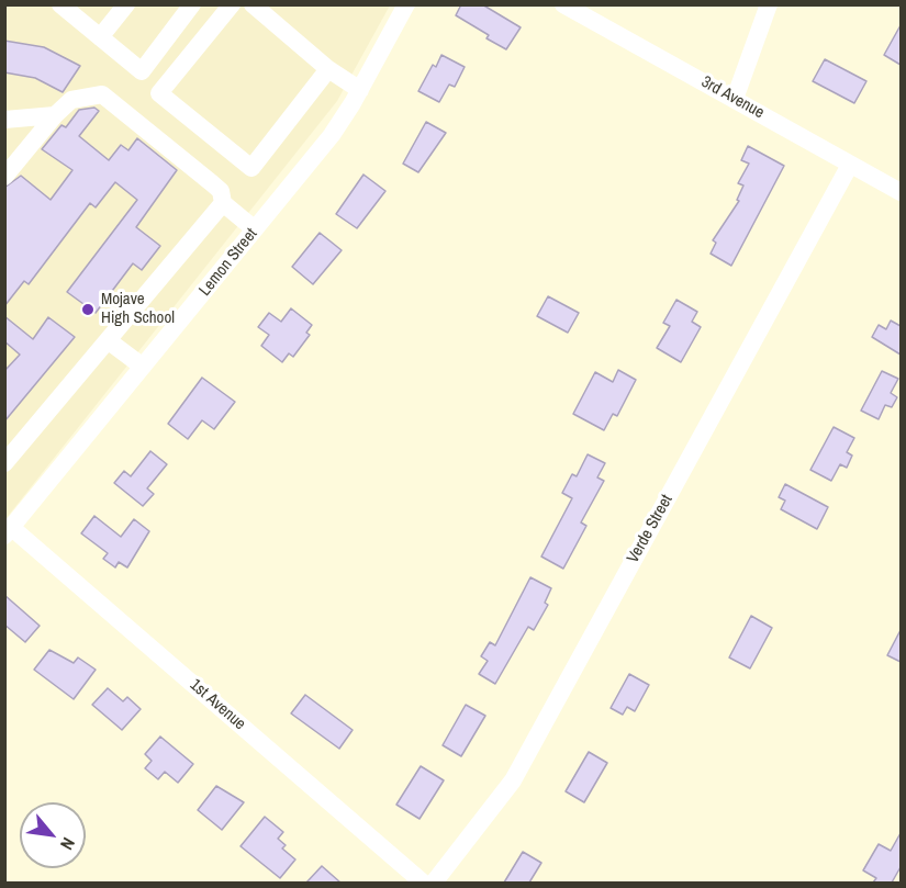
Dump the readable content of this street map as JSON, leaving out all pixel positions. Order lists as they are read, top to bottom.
{
  "streets": {
    "street": [
      "3rd Avenue",
      "Lemon Street",
      "Verde Street",
      "1st Avenue"
    ]
  },
  "crossings": [
    ["3rd Avenue", "Verde Street"],
    ["Lemon Street", "1st Avenue"]
  ],
  "places": ["Mojave High School"],
  "north": "bottom right"
}
